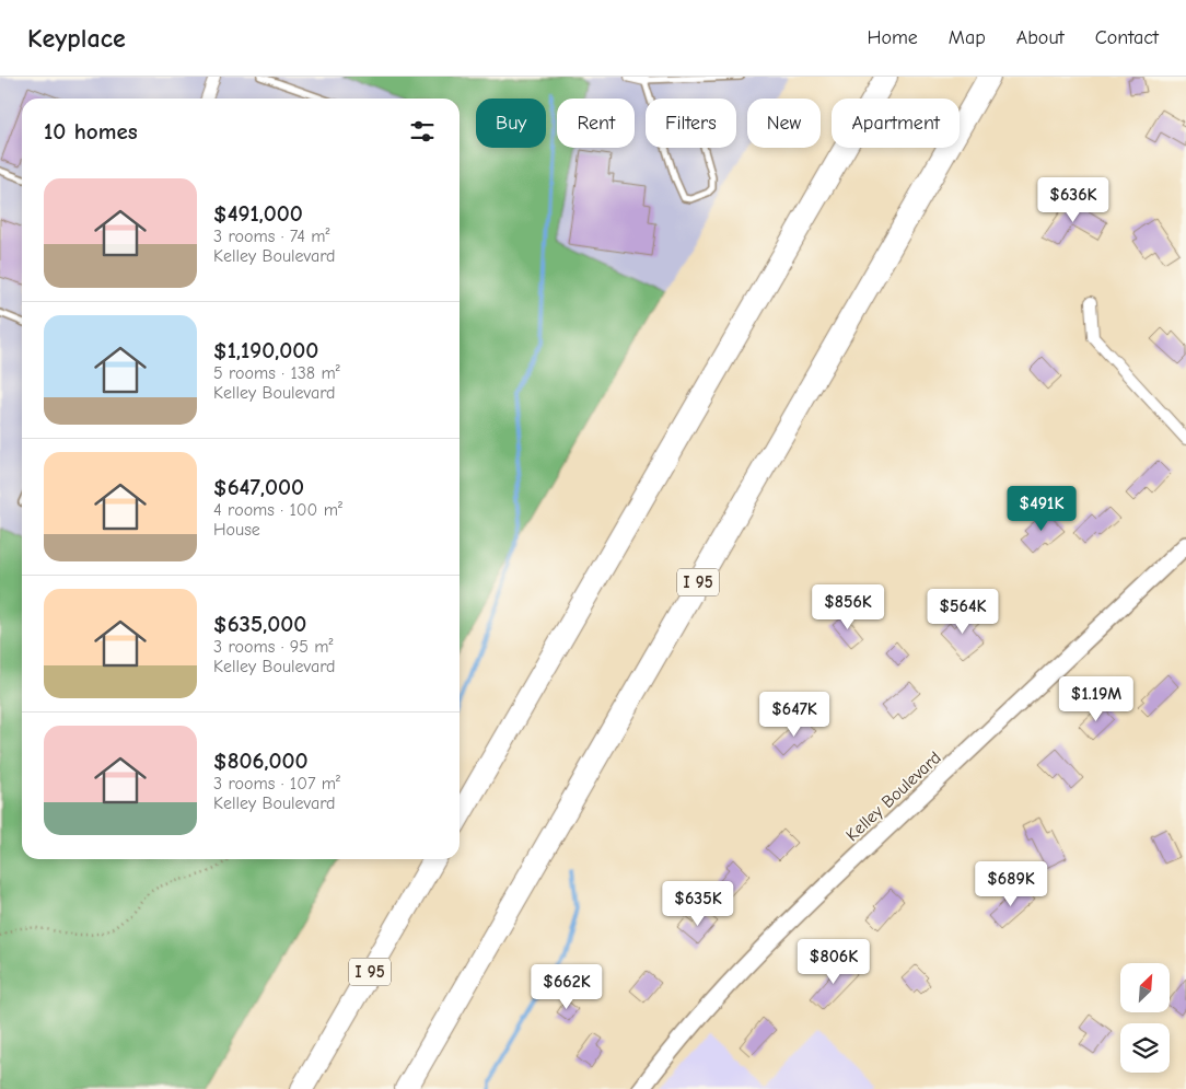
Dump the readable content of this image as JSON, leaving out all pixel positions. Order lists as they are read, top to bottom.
{
  "streets": {
    "highway": ["I 95"],
    "main road": ["Kelley Boulevard"]
  },
  "north": "top right",
  "page": {
    "header": "Keyplace",
    "nav": [
      "Home",
      "Map",
      "About",
      "Contact"
    ],
    "chip": [
      "Buy",
      "Rent",
      "Filters",
      "New",
      "Apartment"
    ],
    "heading": "10 homes",
    "list": [
      {
        "name": "$491,000",
        "note": "3 rooms · 74 m² · Kelley Boulevard"
      },
      {
        "name": "$1,190,000",
        "note": "5 rooms · 138 m² · Kelley Boulevard"
      },
      {
        "name": "$647,000",
        "note": "4 rooms · 100 m² · House"
      },
      {
        "name": "$635,000",
        "note": "3 rooms · 95 m² · Kelley Boulevard"
      },
      {
        "name": "$806,000",
        "note": "3 rooms · 107 m² · Kelley Boulevard"
      }
    ],
    "price": [
      "$636K",
      "$491K",
      "$856K",
      "$564K",
      "$1.19M",
      "$647K",
      "$689K",
      "$635K",
      "$806K",
      "$662K"
    ]
  }
}
